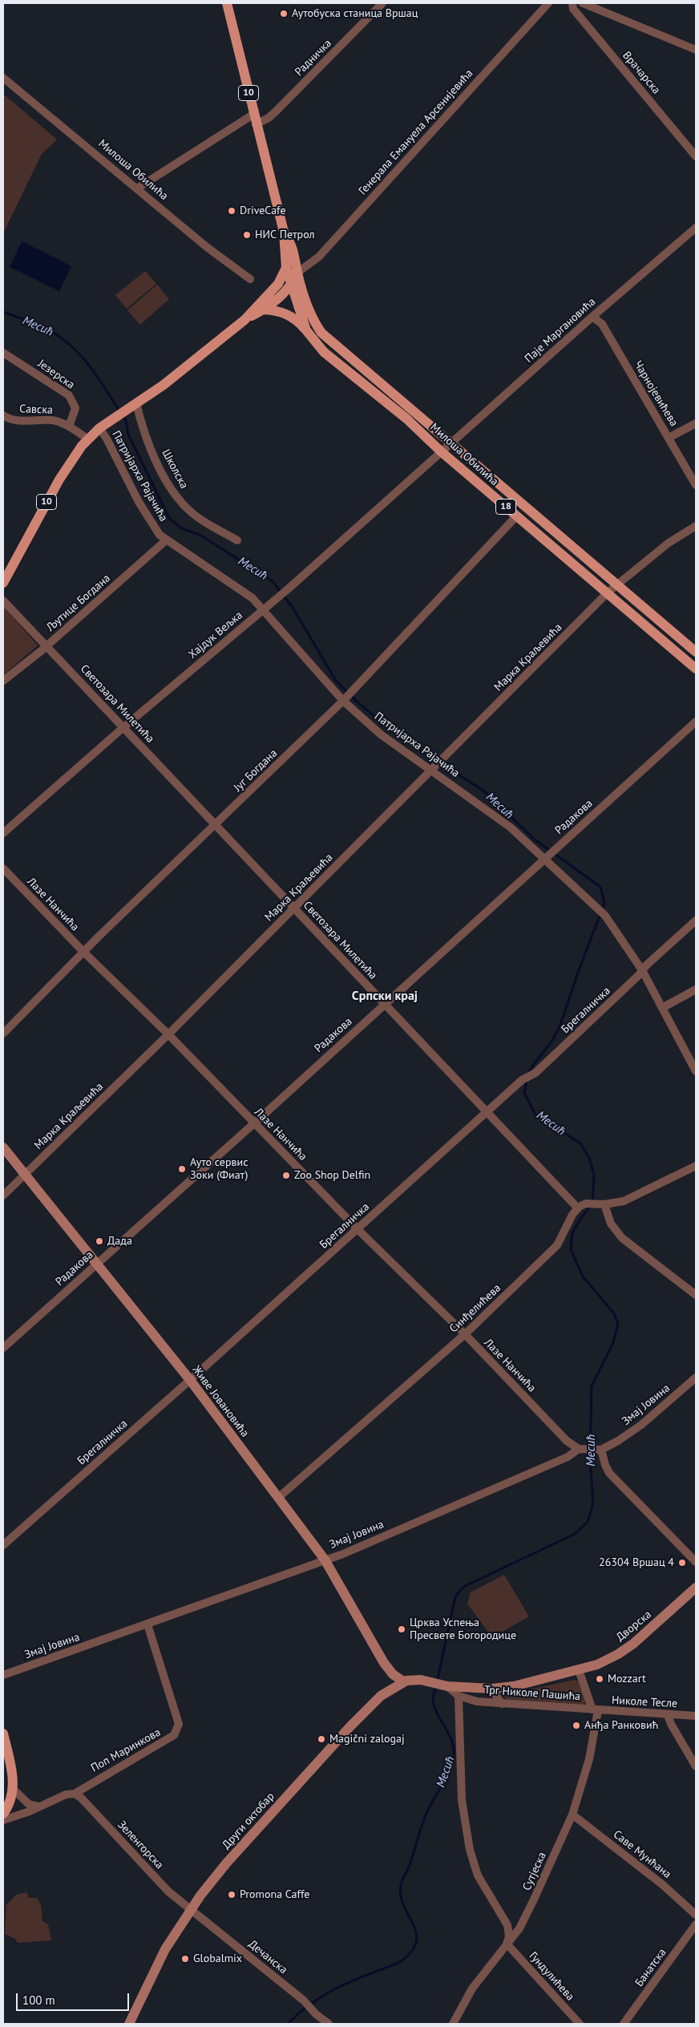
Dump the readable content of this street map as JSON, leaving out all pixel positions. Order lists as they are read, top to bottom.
{
  "streets": {
    "main road": [
      "10",
      "Милоша Обилића",
      "18",
      "Живе Јовановића",
      "Дворска",
      "Трг Николе Пашића",
      "Други октобар"
    ],
    "street": [
      "Радничка",
      "Врачарска",
      "Генерала Емануела Арсенијевића",
      "Паје Маргановића",
      "Језерска",
      "Чарнојевићева",
      "Савска",
      "Школска",
      "Патријарха Рајачића",
      "Љутице Богдана",
      "Хајдук Вељка",
      "Марка Краљевића",
      "Светозара Милетића",
      "Југ Богдана",
      "Радакова",
      "Лазе Нанчића",
      "Брегалничка",
      "Синђелићева",
      "Змај Јовина",
      "Николе Тесле",
      "Поп Маринкова",
      "Зеленгорска",
      "Саве Мунћана",
      "Сутјеска",
      "Дечанска",
      "Банатска",
      "Гундулићева"
    ]
  },
  "crossings": [
    ["Радничка", "10"],
    ["Радничка", "Милоша Обилића"],
    ["10", "Генерала Емануела Арсенијевића"],
    ["10", "Милоша Обилића"],
    ["10", "Савска"],
    ["10", "Школска"],
    ["10", "Патријарха Рајачића"],
    ["10", "18"],
    ["Генерала Емануела Арсенијевића", "Милоша Обилића"],
    ["Милоша Обилића", "Паје Маргановића"],
    ["Милоша Обилића", "18"],
    ["Милоша Обилића", "Хајдук Вељка"],
    ["Милоша Обилића", "Марка Краљевића"],
    ["Милоша Обилића", "Југ Богдана"],
    ["Паје Маргановића", "Чарнојевићева"],
    ["Паје Маргановића", "Хајдук Вељка"],
    ["Језерска", "Савска"],
    ["Патријарха Рајачића", "Љутице Богдана"],
    ["Патријарха Рајачића", "Хајдук Вељка"],
    ["Патријарха Рајачића", "Марка Краљевића"],
    ["Патријарха Рајачића", "Југ Богдана"],
    ["Патријарха Рајачића", "Радакова"],
    ["Патријарха Рајачића", "Брегалничка"],
    ["Љутице Богдана", "Светозара Милетића"],
    ["Хајдук Вељка", "Светозара Милетића"],
    ["Марка Краљевића", "Светозара Милетића"],
    ["Марка Краљевића", "Лазе Нанчића"],
    ["Марка Краљевића", "Живе Јовановића"],
    ["Светозара Милетића", "Југ Богдана"],
    ["Светозара Милетића", "Радакова"],
    ["Светозара Милетића", "Брегалничка"],
    ["Светозара Милетића", "Синђелићева"],
    ["Југ Богдана", "Лазе Нанчића"],
    ["Радакова", "Лазе Нанчића"],
    ["Радакова", "Живе Јовановића"],
    ["Лазе Нанчића", "Брегалничка"],
    ["Лазе Нанчића", "Синђелићева"],
    ["Лазе Нанчића", "Змај Јовина"],
    ["Брегалничка", "Живе Јовановића"],
    ["Синђелићева", "Живе Јовановића"],
    ["Живе Јовановића", "Змај Јовина"],
    ["Живе Јовановића", "Трг Николе Пашића"],
    ["Живе Јовановића", "Други октобар"],
    ["Змај Јовина", "Поп Маринкова"],
    ["Дворска", "Трг Николе Пашића"],
    ["Трг Николе Пашића", "Николе Тесле"],
    ["Трг Николе Пашића", "Други октобар"],
    ["Трг Николе Пашића", "Сутјеска"],
    ["Николе Тесле", "Сутјеска"],
    ["Поп Маринкова", "Зеленгорска"],
    ["Други октобар", "Зеленгорска"],
    ["Други октобар", "Дечанска"],
    ["Зеленгорска", "Дечанска"],
    ["Саве Мунћана", "Сутјеска"],
    ["Сутјеска", "Гундулићева"]
  ],
  "districts": ["Српски крај"],
  "water": ["Месић"],
  "places": [
    "Аутобуска станица Вршац",
    "DriveCafe",
    "НИС Петрол",
    "Ауто сервис Зоки (Фиат)",
    "Zoo Shop Delfin",
    "Дада",
    "26304 Вршац 4",
    "Црква Успења Пресвете Богородице",
    "Mozzart",
    "Анђа Ранковић",
    "Magični zalogaj",
    "Promona Caffe",
    "Globalmix"
  ],
  "scale_bar": "100 m"
}
